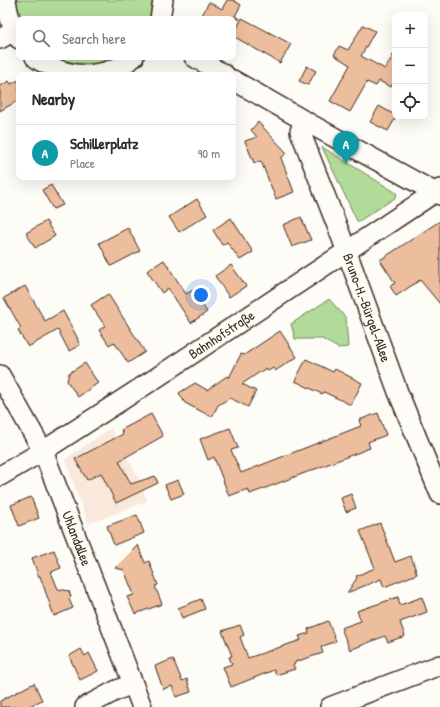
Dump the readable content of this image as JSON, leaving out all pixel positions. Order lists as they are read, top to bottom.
{
  "streets": {
    "street": ["Bruno-H.-Bürgel-Allee", "Bahnhofstraße", "Uhlandallee"]
  },
  "crossings": [
    ["Bruno-H.-Bürgel-Allee", "Bahnhofstraße"],
    ["Bahnhofstraße", "Uhlandallee"]
  ],
  "page": {
    "map_buttons": ["+", "−"],
    "search": "Search here",
    "heading": "Nearby",
    "list": [
      {
        "mark": "A",
        "name": "Schillerplatz",
        "note": "Place",
        "value": "90 m"
      }
    ],
    "pins": "A"
  }
}
